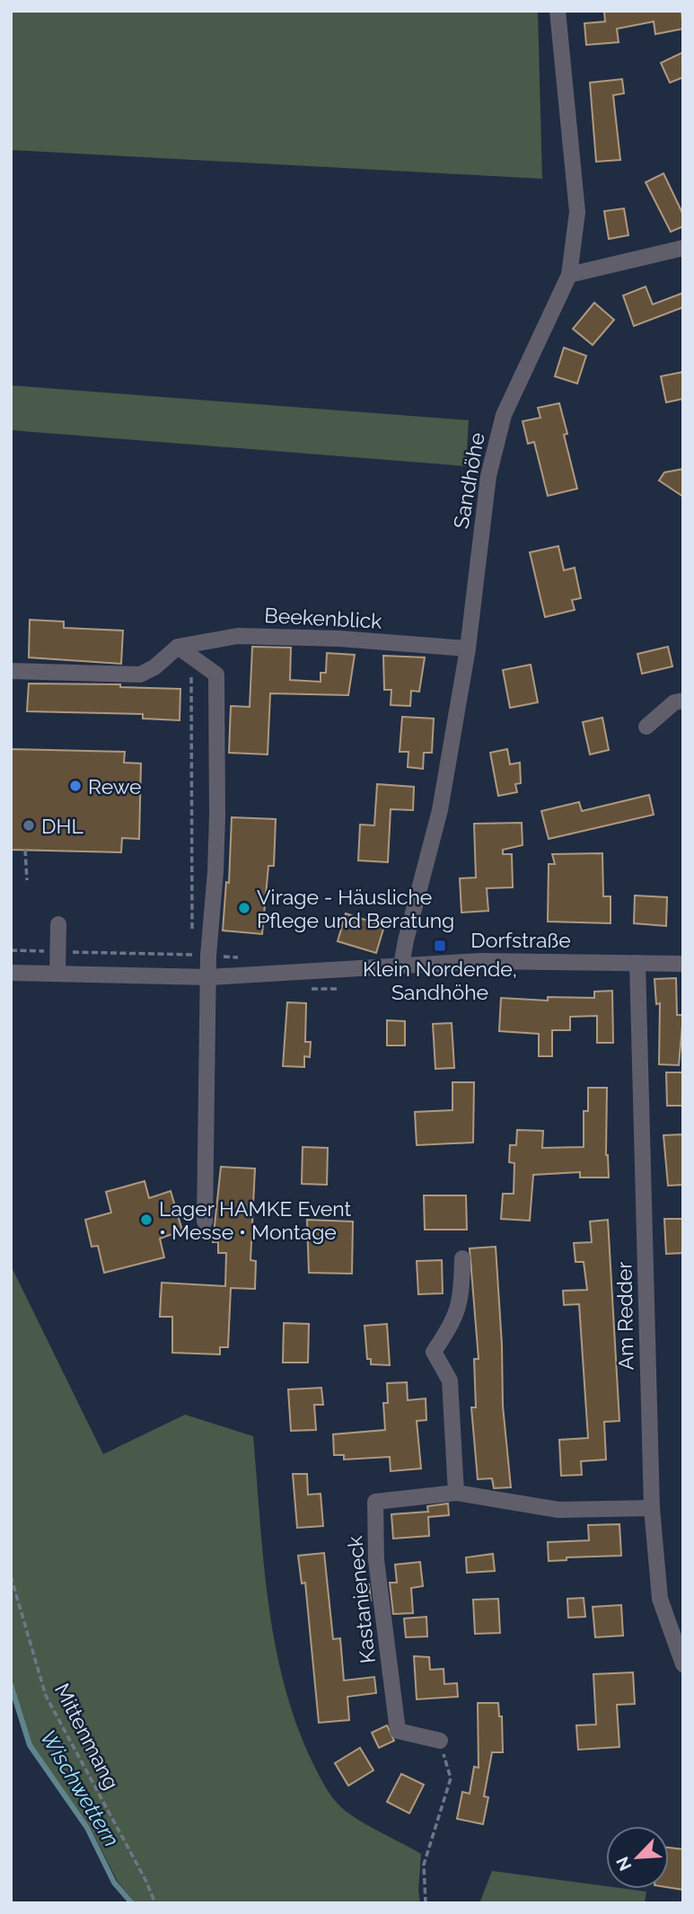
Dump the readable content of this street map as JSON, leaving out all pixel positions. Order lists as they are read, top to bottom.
{
  "streets": {
    "street": [
      "Sandhöhe",
      "Beekenblick",
      "Dorfstraße",
      "Am Redder",
      "Kastanieneck"
    ],
    "path": ["Mittenmang"]
  },
  "crossings": [
    ["Sandhöhe", "Beekenblick"],
    ["Sandhöhe", "Dorfstraße"],
    ["Dorfstraße", "Am Redder"],
    ["Am Redder", "Kastanieneck"]
  ],
  "water": ["Wischwettern"],
  "places": {
    "other": [
      "Rewe",
      "DHL",
      "Virage - Häusliche Pflege und Beratung",
      "Lager HAMKE Event • Messe • Montage"
    ],
    "transit": ["Klein Nordende, Sandhöhe"]
  },
  "north": "bottom left"
}
